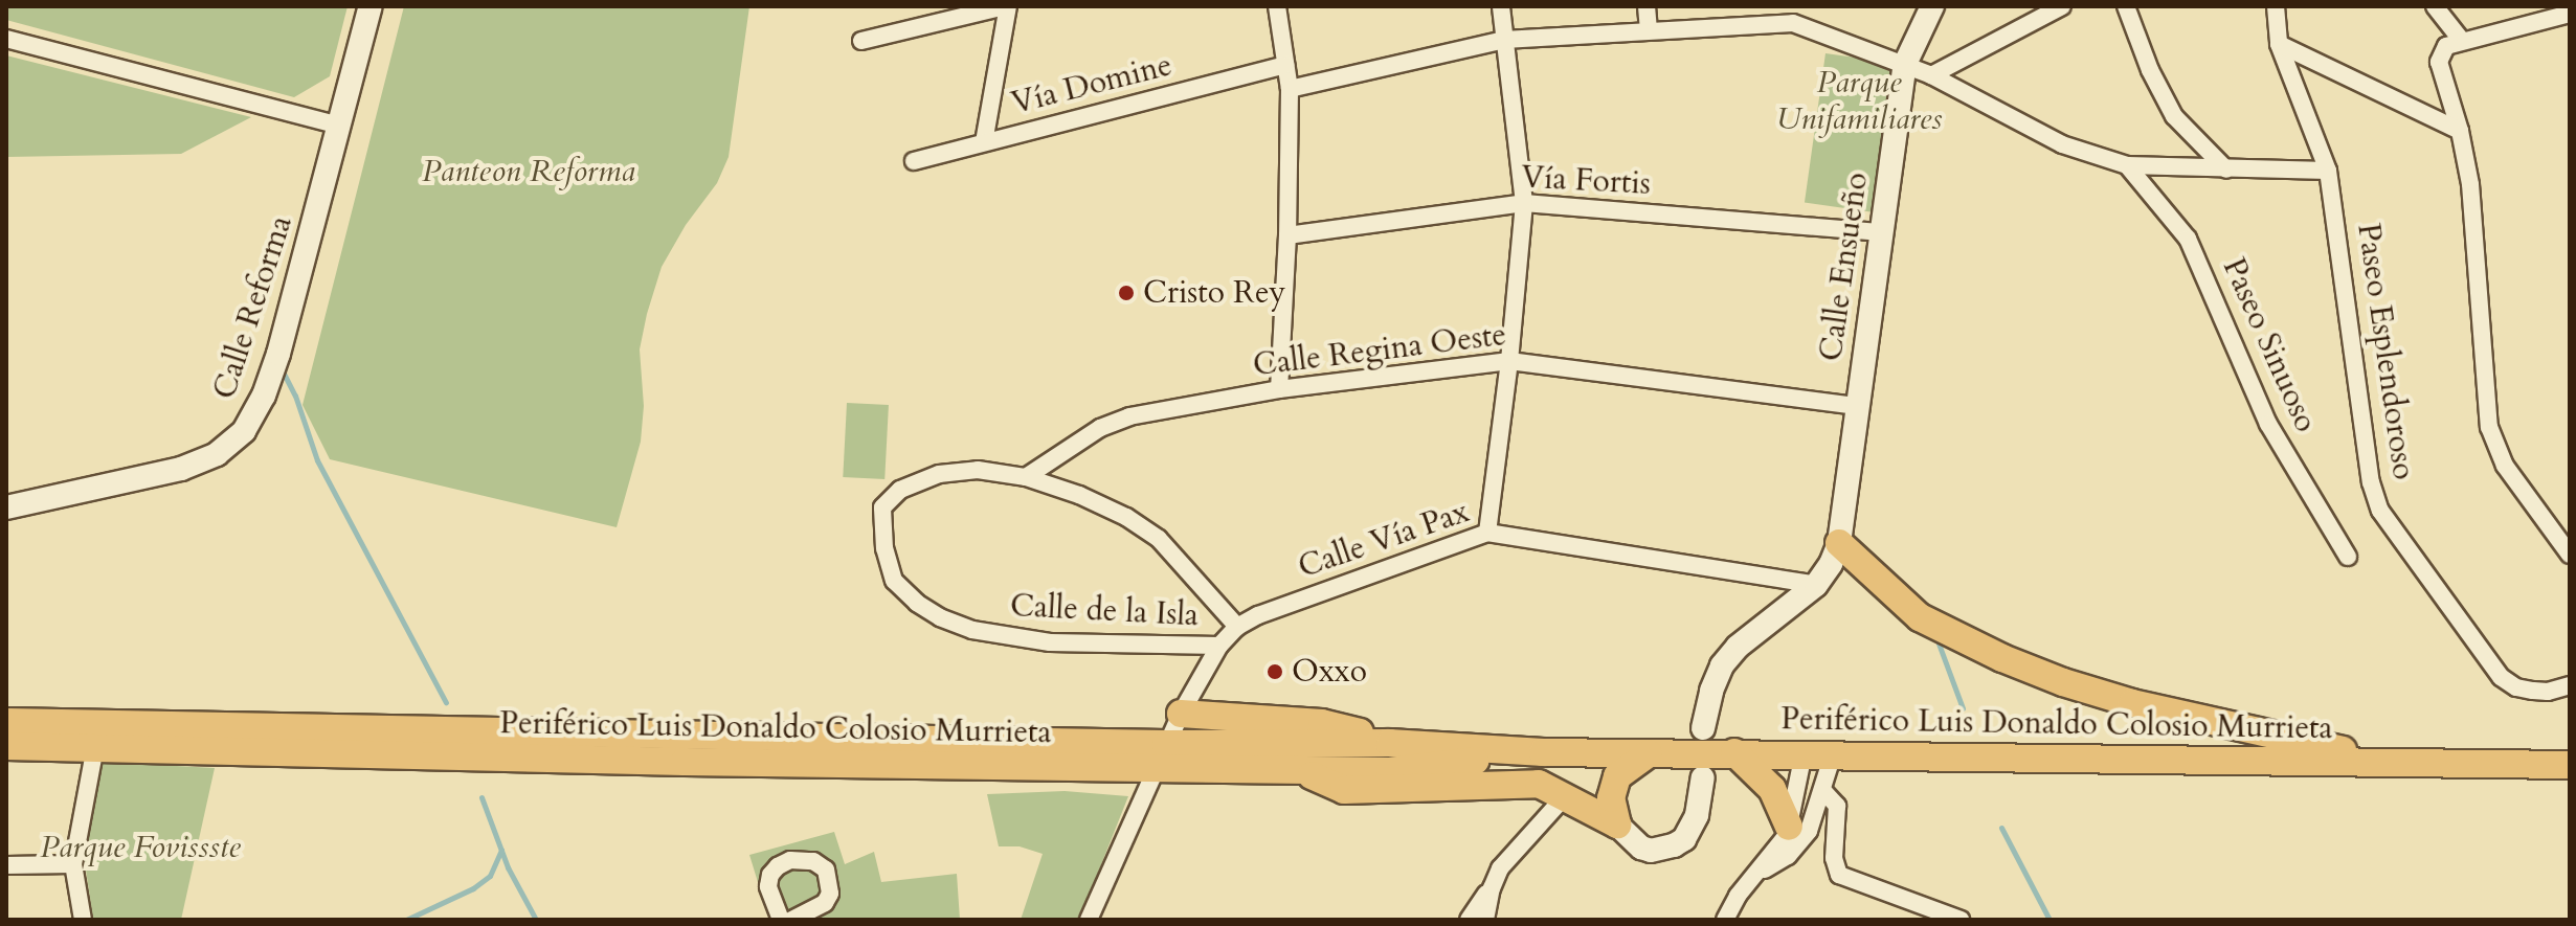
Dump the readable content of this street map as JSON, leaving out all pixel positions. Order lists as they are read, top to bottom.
{
  "streets": {
    "main road": ["Periférico Luis Donaldo Colosio Murrieta"],
    "street": [
      "Vía Domine",
      "Vía Fortis",
      "Calle Ensueño",
      "Calle Reforma",
      "Paseo Sinuoso",
      "Calle Regina Oeste",
      "Paseo Esplendoroso",
      "Calle Vía Pax",
      "Calle de la Isla"
    ]
  },
  "crossings": [
    ["Vía Fortis", "Calle Ensueño"],
    ["Calle Ensueño", "Calle Regina Oeste"],
    ["Calle Regina Oeste", "Calle de la Isla"],
    ["Calle Vía Pax", "Calle de la Isla"],
    ["Calle Vía Pax", "Periférico Luis Donaldo Colosio Murrieta"]
  ],
  "parks": ["Parque Unifamiliares", "Panteon Reforma", "Parque Fovissste"],
  "places": ["Cristo Rey", "Oxxo"]
}
